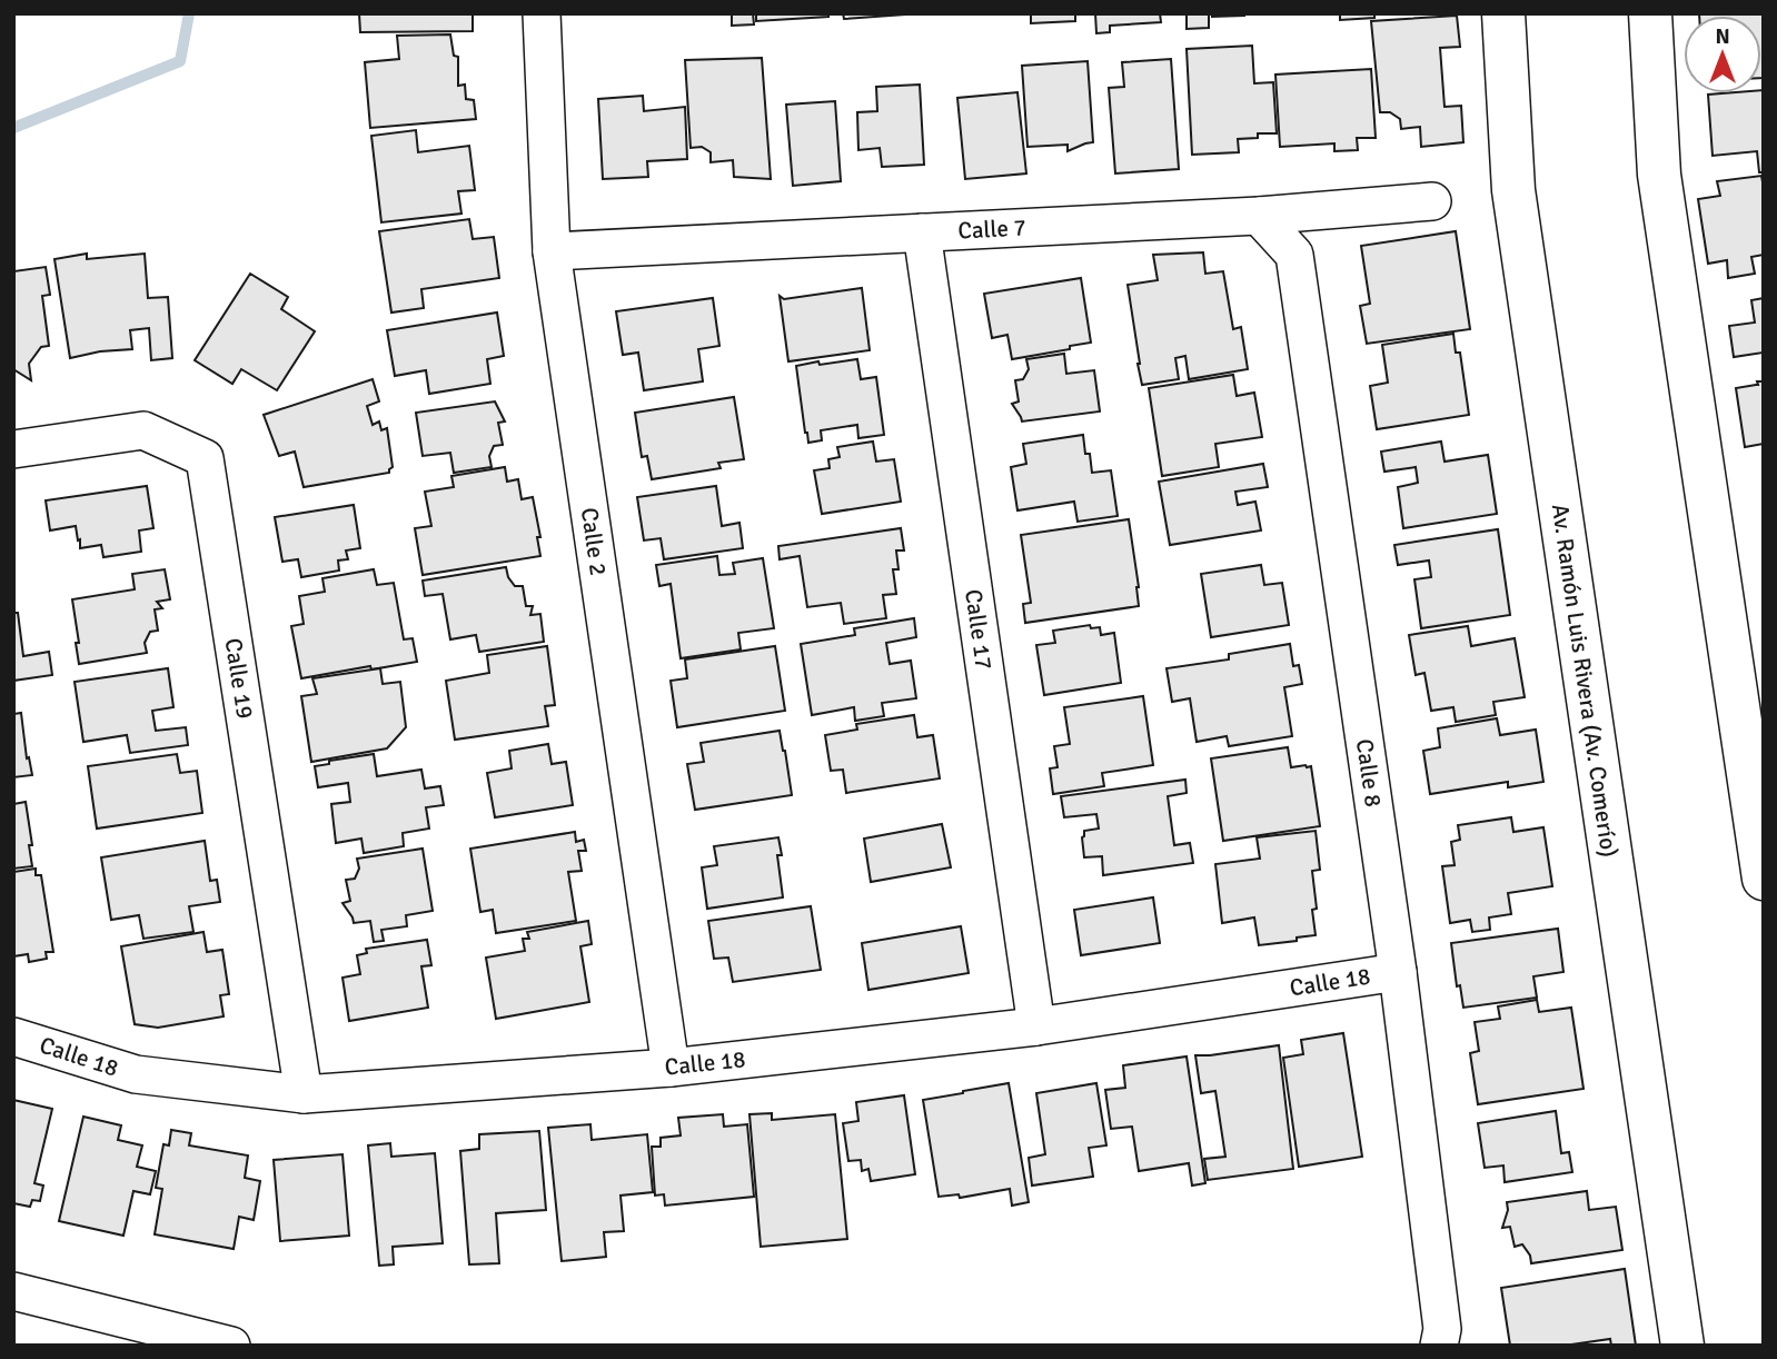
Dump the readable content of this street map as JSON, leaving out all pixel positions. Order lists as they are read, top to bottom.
{
  "streets": {
    "main road": ["Av. Ramón Luis Rivera (Av. Comerío)"],
    "street": [
      "Calle 7",
      "Calle 2",
      "Calle 17",
      "Calle 19",
      "Calle 8",
      "Calle 18"
    ]
  },
  "crossings": [
    ["Calle 7", "Calle 2"],
    ["Calle 7", "Calle 17"],
    ["Calle 7", "Calle 8"],
    ["Calle 2", "Calle 18"],
    ["Calle 17", "Calle 18"],
    ["Calle 19", "Calle 18"],
    ["Calle 8", "Calle 18"]
  ],
  "north": "top"
}
